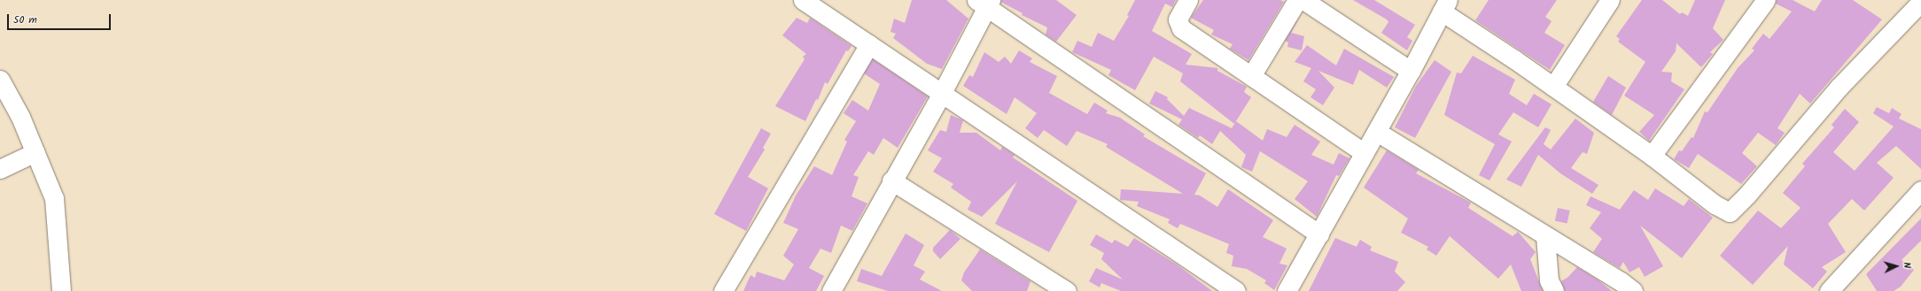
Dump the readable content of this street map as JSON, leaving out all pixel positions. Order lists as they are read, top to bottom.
{
  "scale_bar": "50 m",
  "north": "right"
}
